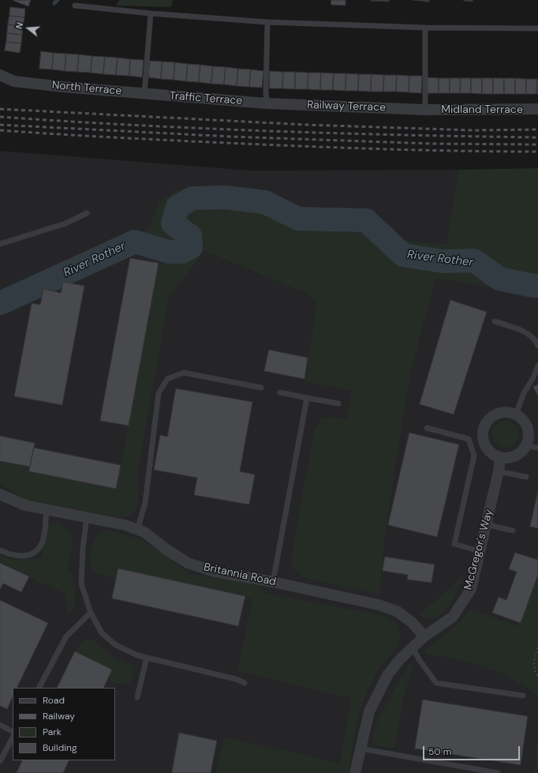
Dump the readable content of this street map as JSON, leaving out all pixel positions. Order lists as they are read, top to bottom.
{
  "streets": {
    "street": [
      "North Terrace",
      "Traffic Terrace",
      "Railway Terrace",
      "Midland Terrace",
      "McGregor's Way",
      "Britannia Road"
    ]
  },
  "crossings": [
    ["North Terrace", "Traffic Terrace"],
    ["Traffic Terrace", "Railway Terrace"],
    ["Railway Terrace", "Midland Terrace"],
    ["McGregor's Way", "Britannia Road"]
  ],
  "water": ["River Rother"],
  "legend": [
    "Road",
    "Railway",
    "Park",
    "Building"
  ],
  "scale_bar": "50 m",
  "north": "left"
}
